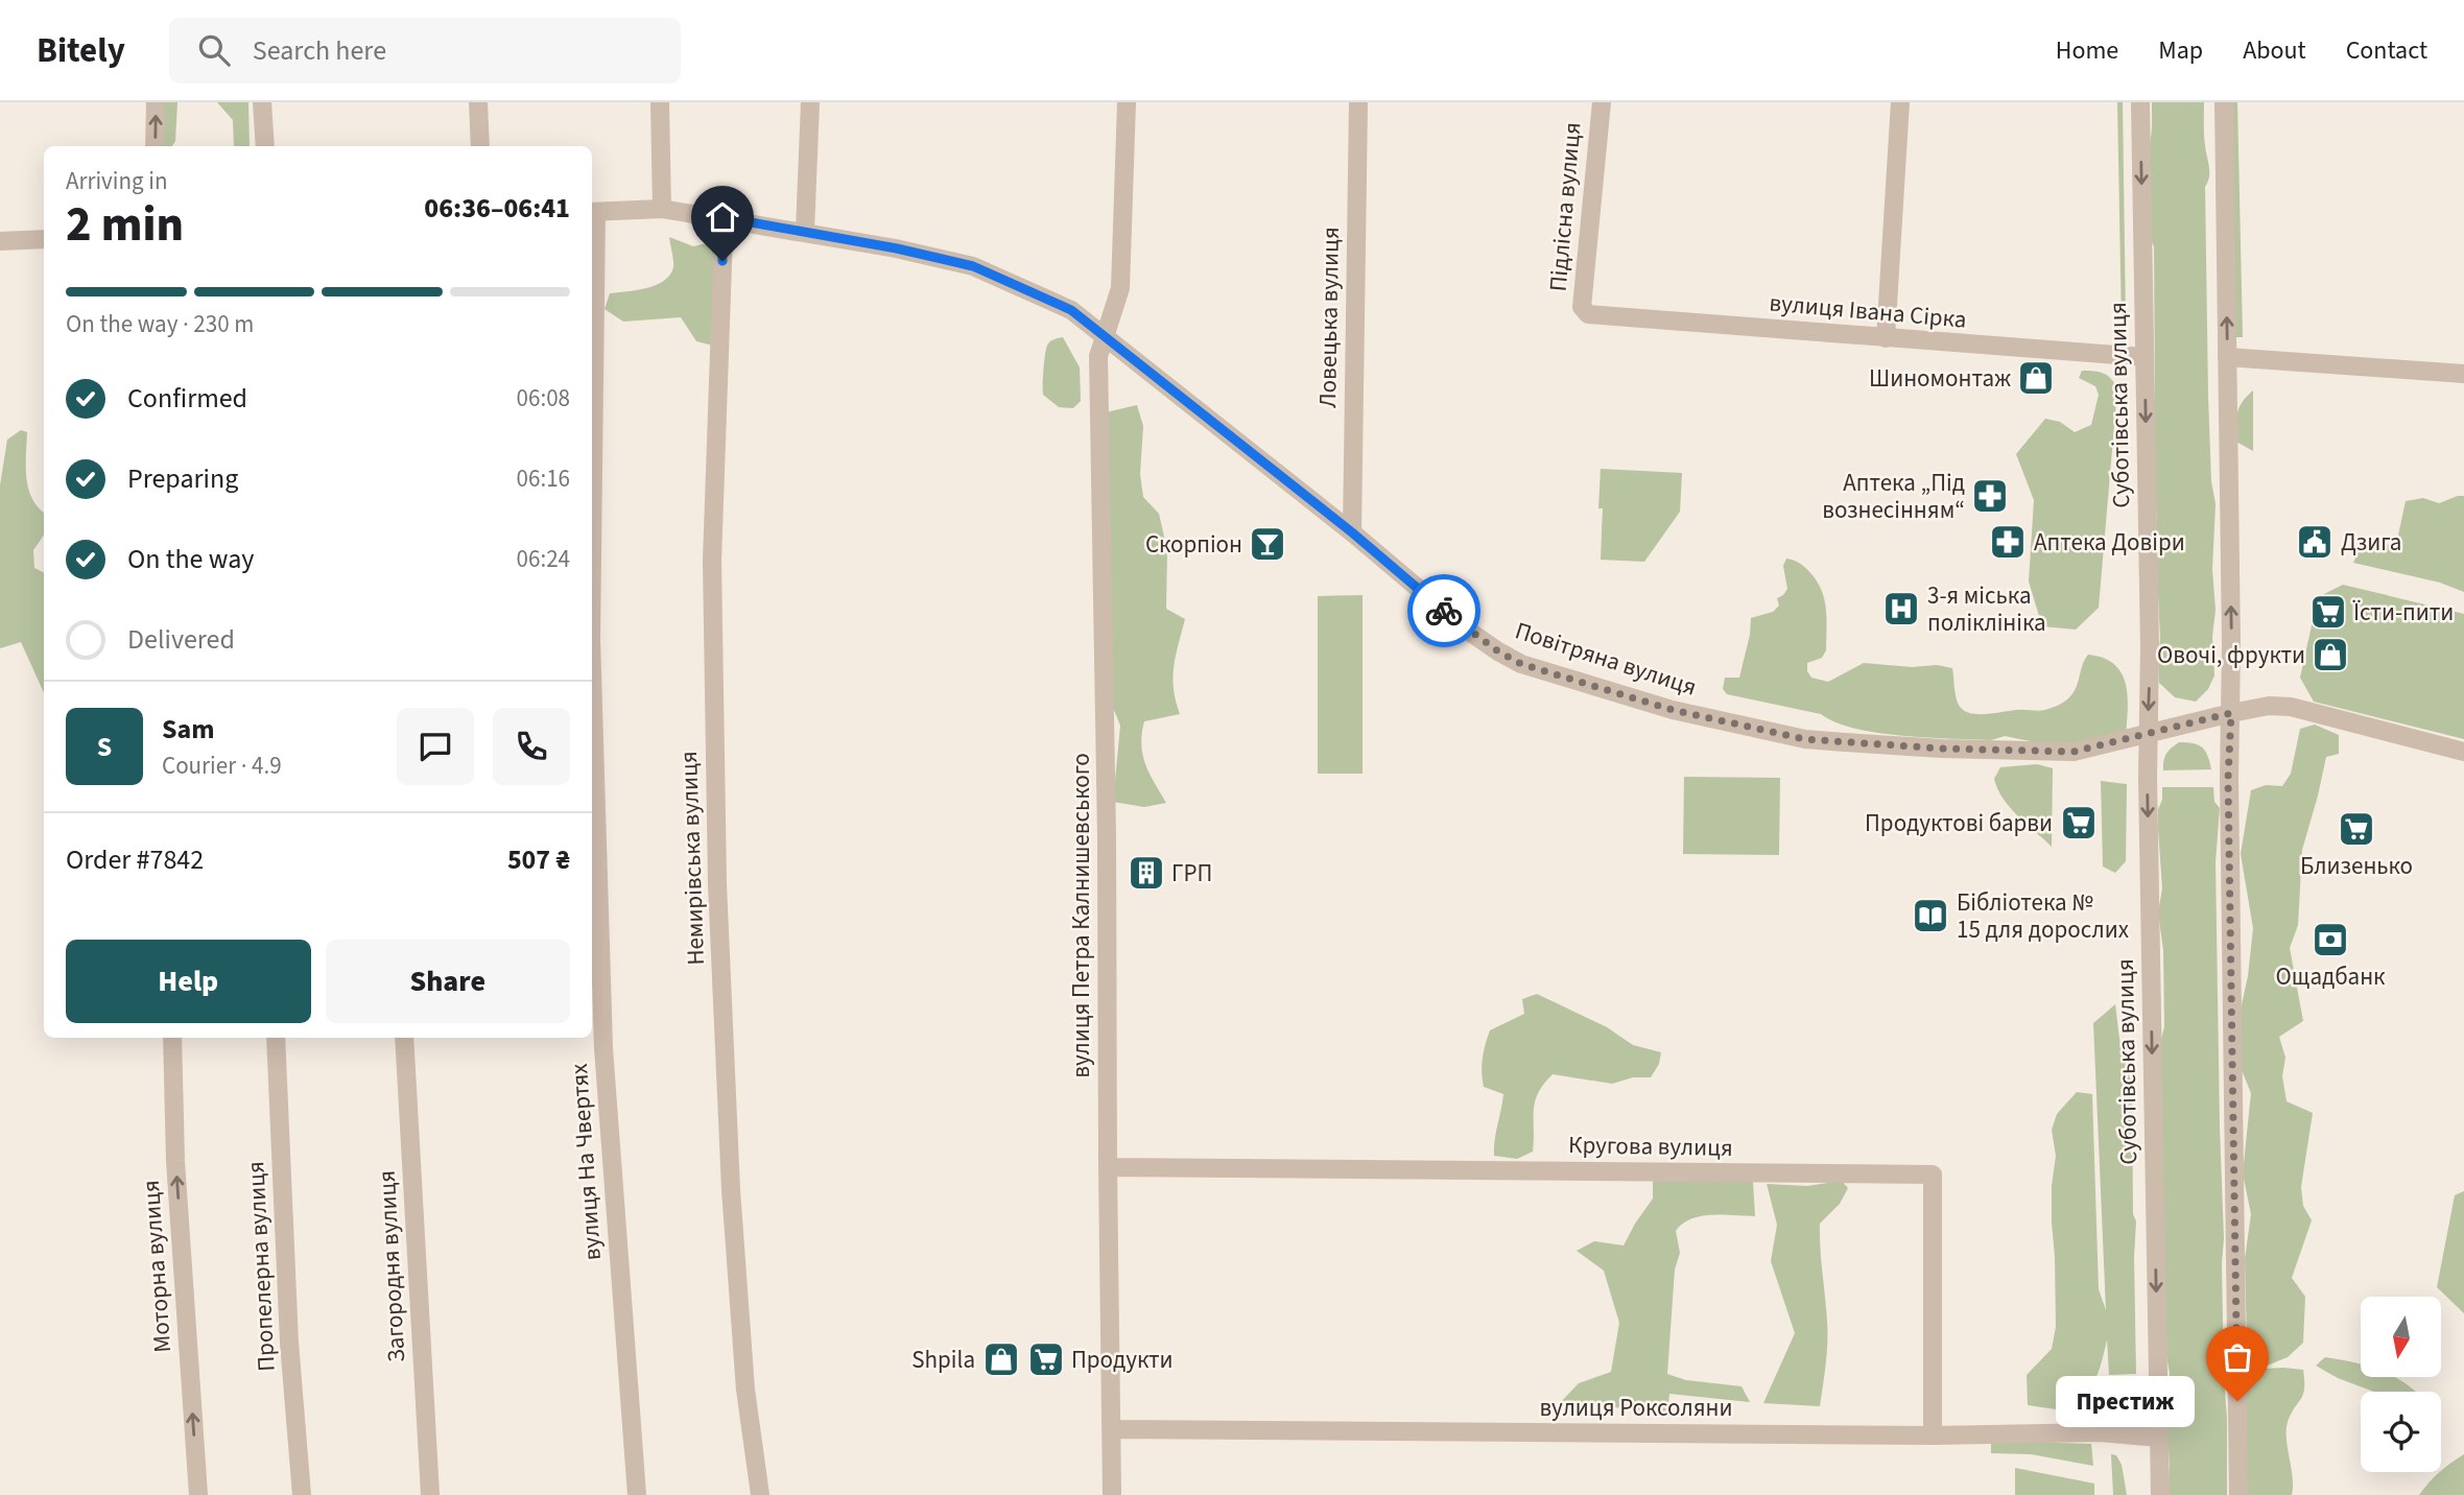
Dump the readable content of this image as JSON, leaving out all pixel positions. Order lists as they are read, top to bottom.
{
  "streets": {
    "street": [
      "Підлісна вулиця",
      "вулиця Івана Сірка",
      "Ловецька вулиця",
      "Суботівська вулиця",
      "Повітряна вулиця",
      "Немирівська вулиця",
      "вулиця Петра Калнишевського",
      "Кругова вулиця",
      "вулиця На Чвертях",
      "Моторна вулиця",
      "Пропелерна вулиця",
      "Загородня вулиця",
      "вулиця Роксоляни"
    ]
  },
  "crossings": [
    ["Підлісна вулиця", "вулиця Івана Сірка"],
    ["вулиця Івана Сірка", "Суботівська вулиця"],
    ["Ловецька вулиця", "Повітряна вулиця"],
    ["Суботівська вулиця", "Повітряна вулиця"],
    ["Суботівська вулиця", "вулиця Роксоляни"],
    ["Повітряна вулиця", "Немирівська вулиця"],
    ["Повітряна вулиця", "вулиця Петра Калнишевського"],
    ["вулиця Петра Калнишевського", "Кругова вулиця"],
    ["вулиця Петра Калнишевського", "вулиця Роксоляни"],
    ["Кругова вулиця", "вулиця Роксоляни"]
  ],
  "one_way": ["Моторна вулиця"],
  "places": {
    "shop": ["Шиномонтаж", "Овочі, фрукти", "Shpila"],
    "pharmacy": ["Аптека „Під вознесінням“", "Аптека Довіри"],
    "public building": ["Дзига"],
    "bar": ["Скорпіон"],
    "hospital": ["3-я міська поліклініка"],
    "supermarket": [
      "Їсти-пити",
      "Продуктові барви",
      "Близенько",
      "Продукти"
    ],
    "building": ["ГРП"],
    "library": ["Бібліотека № 15 для дорослих"],
    "bank": ["Ощадбанк"],
    "other": ["Престиж"]
  },
  "north": "bottom",
  "page": {
    "header": "Bitely",
    "search": "Search here",
    "nav": [
      "Home",
      "Map",
      "About",
      "Contact"
    ],
    "heading": ["2 min", "Arriving in", "06:36–06:41"],
    "panel": [
      "Sam",
      "Courier · 4.9",
      "Order #7842",
      "507 ₴"
    ],
    "bar": "On the way · 230 m",
    "list": [
      ["Confirmed", "06:08"],
      ["Preparing", "06:16"],
      ["On the way", "06:24"],
      "Delivered"
    ],
    "round": "S",
    "buttons": ["Help", "Share"],
    "bubble": "Престиж"
  }
}
